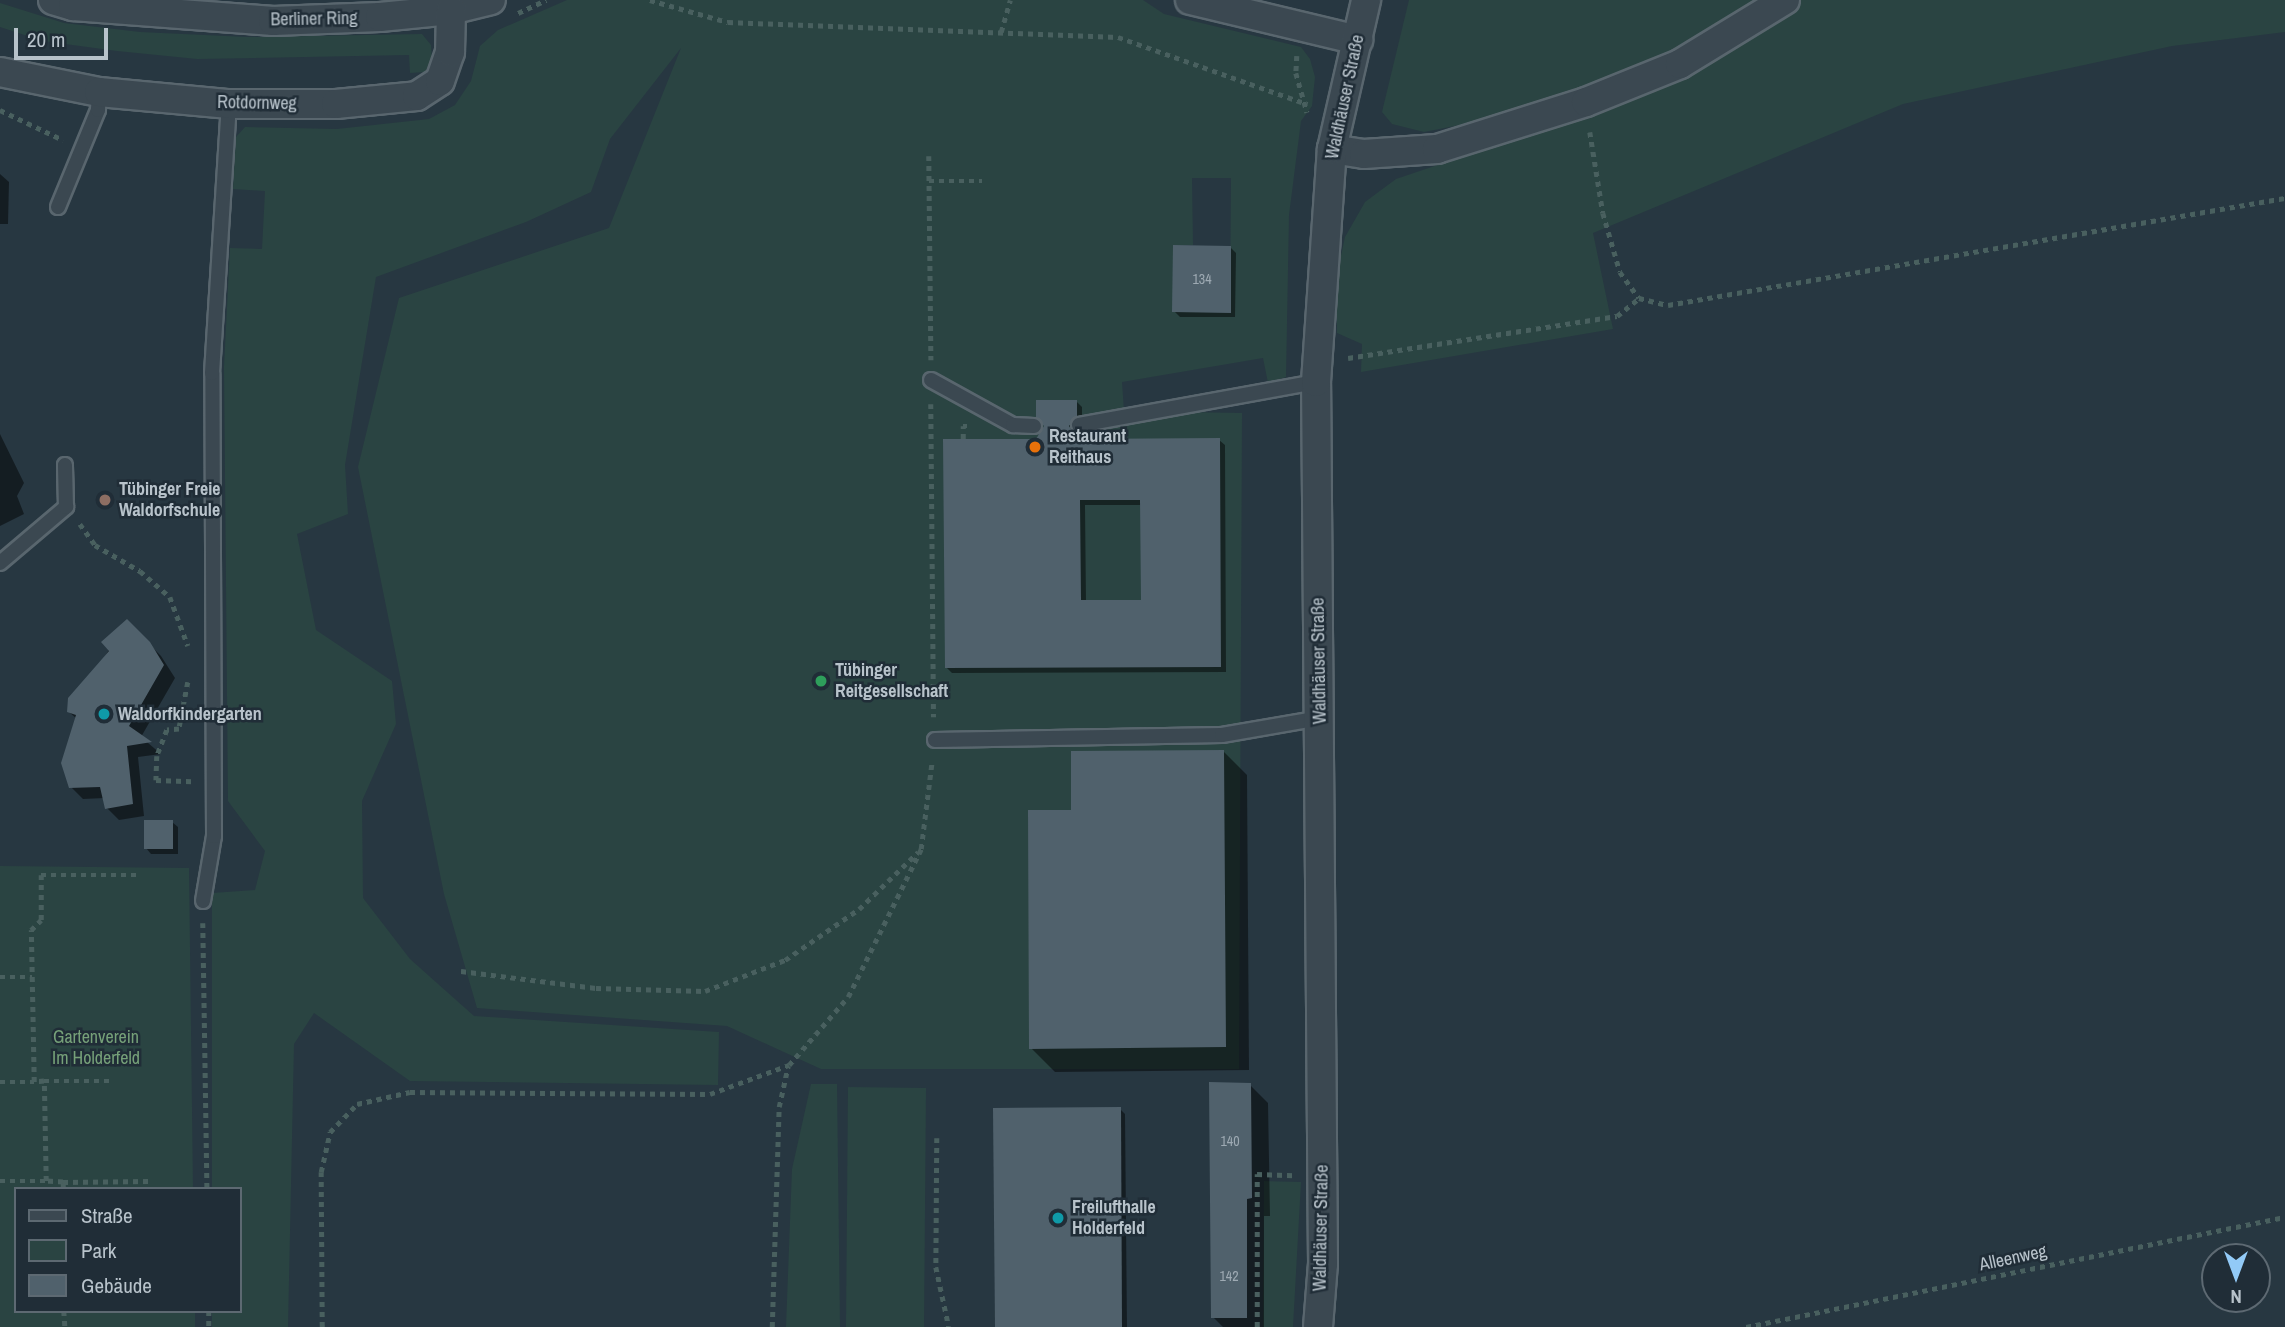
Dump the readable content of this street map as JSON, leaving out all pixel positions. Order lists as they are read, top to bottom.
{
  "streets": {
    "street": ["Berliner Ring", "Waldhäuser Straße", "Rotdornweg"],
    "path": ["Alleenweg"]
  },
  "crossings": [
    ["Berliner Ring", "Rotdornweg"]
  ],
  "parks": ["Gartenverein Im Holderfeld"],
  "places": [
    "Restaurant Reithaus",
    "Tübinger Freie Waldorfschule",
    "Tübinger Reitgesellschaft",
    "Waldorfkindergarten",
    "Freilufthalle Holderfeld"
  ],
  "house_numbers": ["134", "140", "142"],
  "legend": ["Straße", "Park", "Gebäude"],
  "scale_bar": "20 m",
  "north": "bottom"
}
